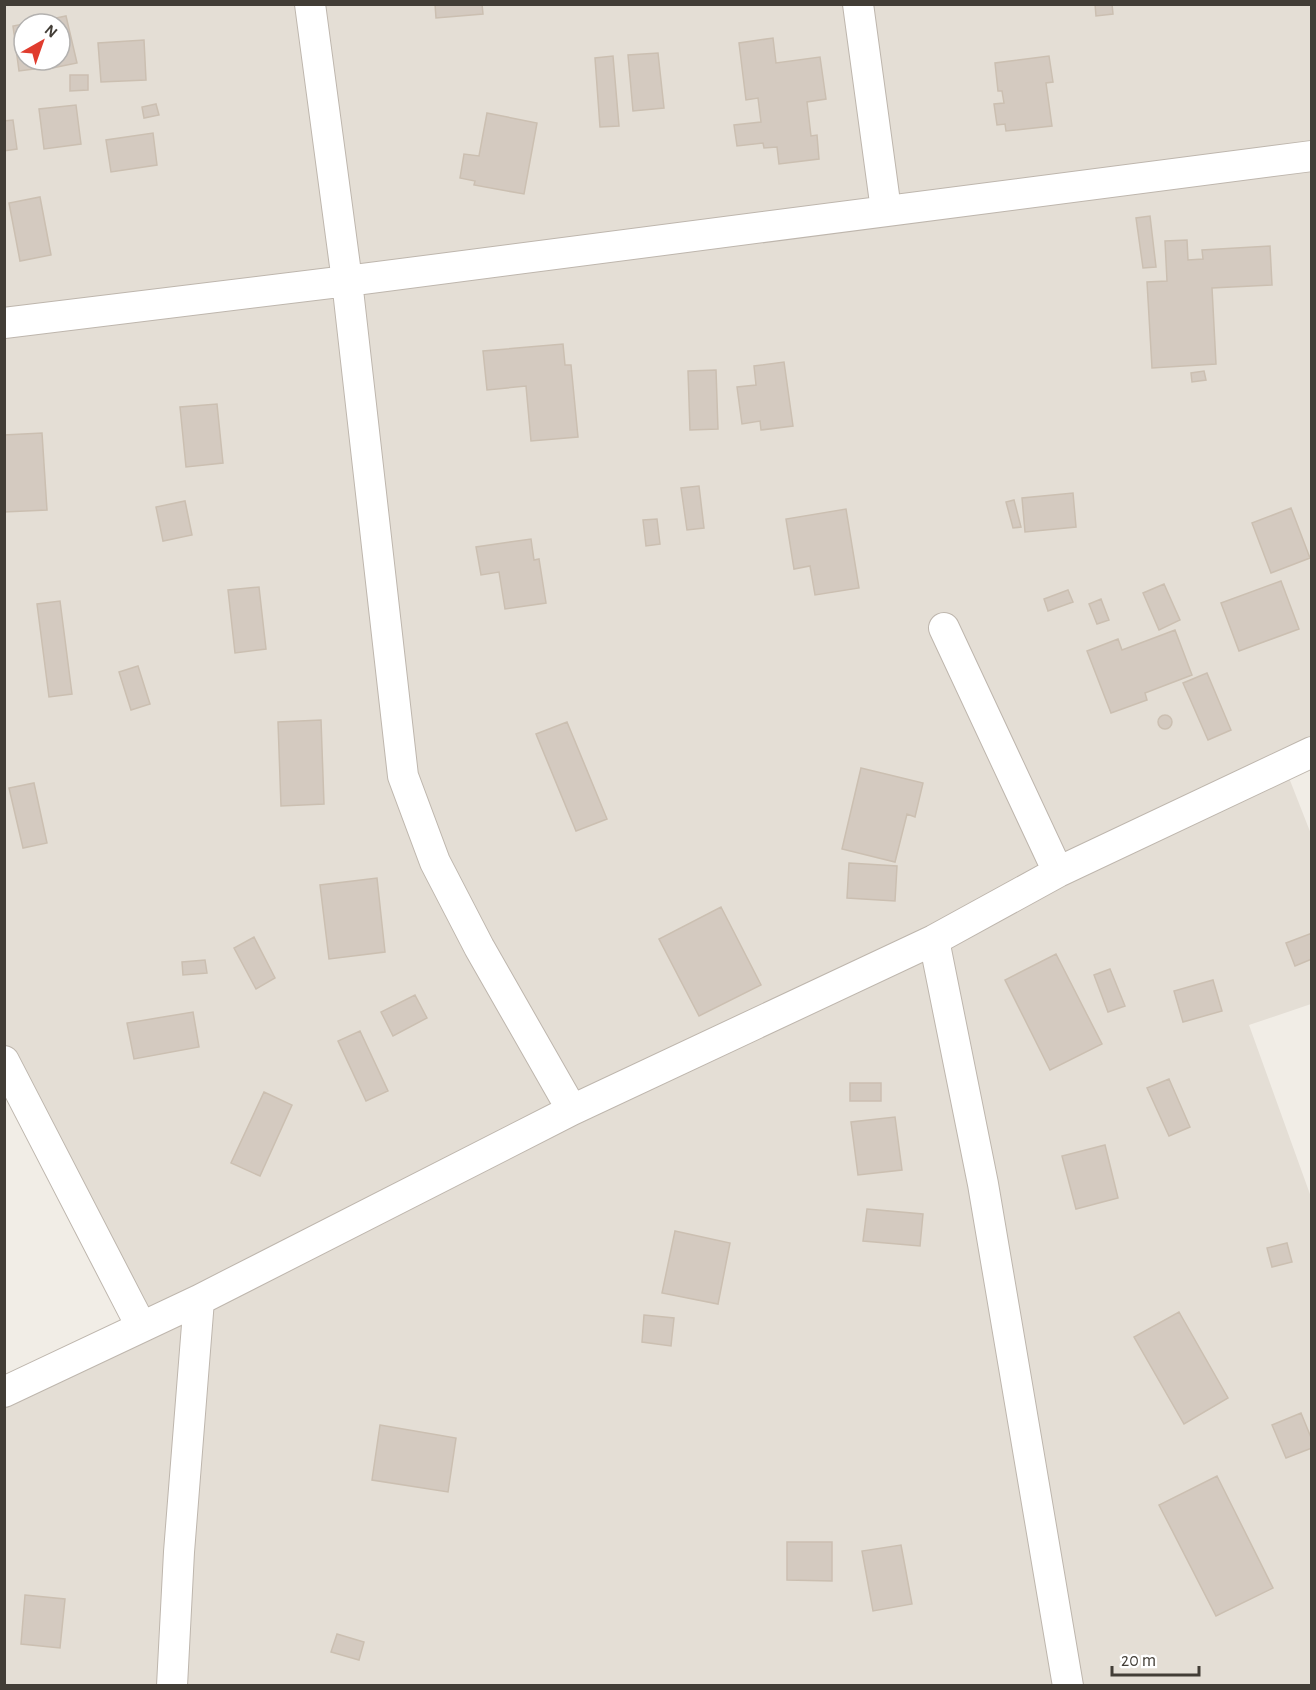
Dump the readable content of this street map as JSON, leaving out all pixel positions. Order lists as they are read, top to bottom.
{
  "scale_bar": "20 m",
  "north": "top right"
}
